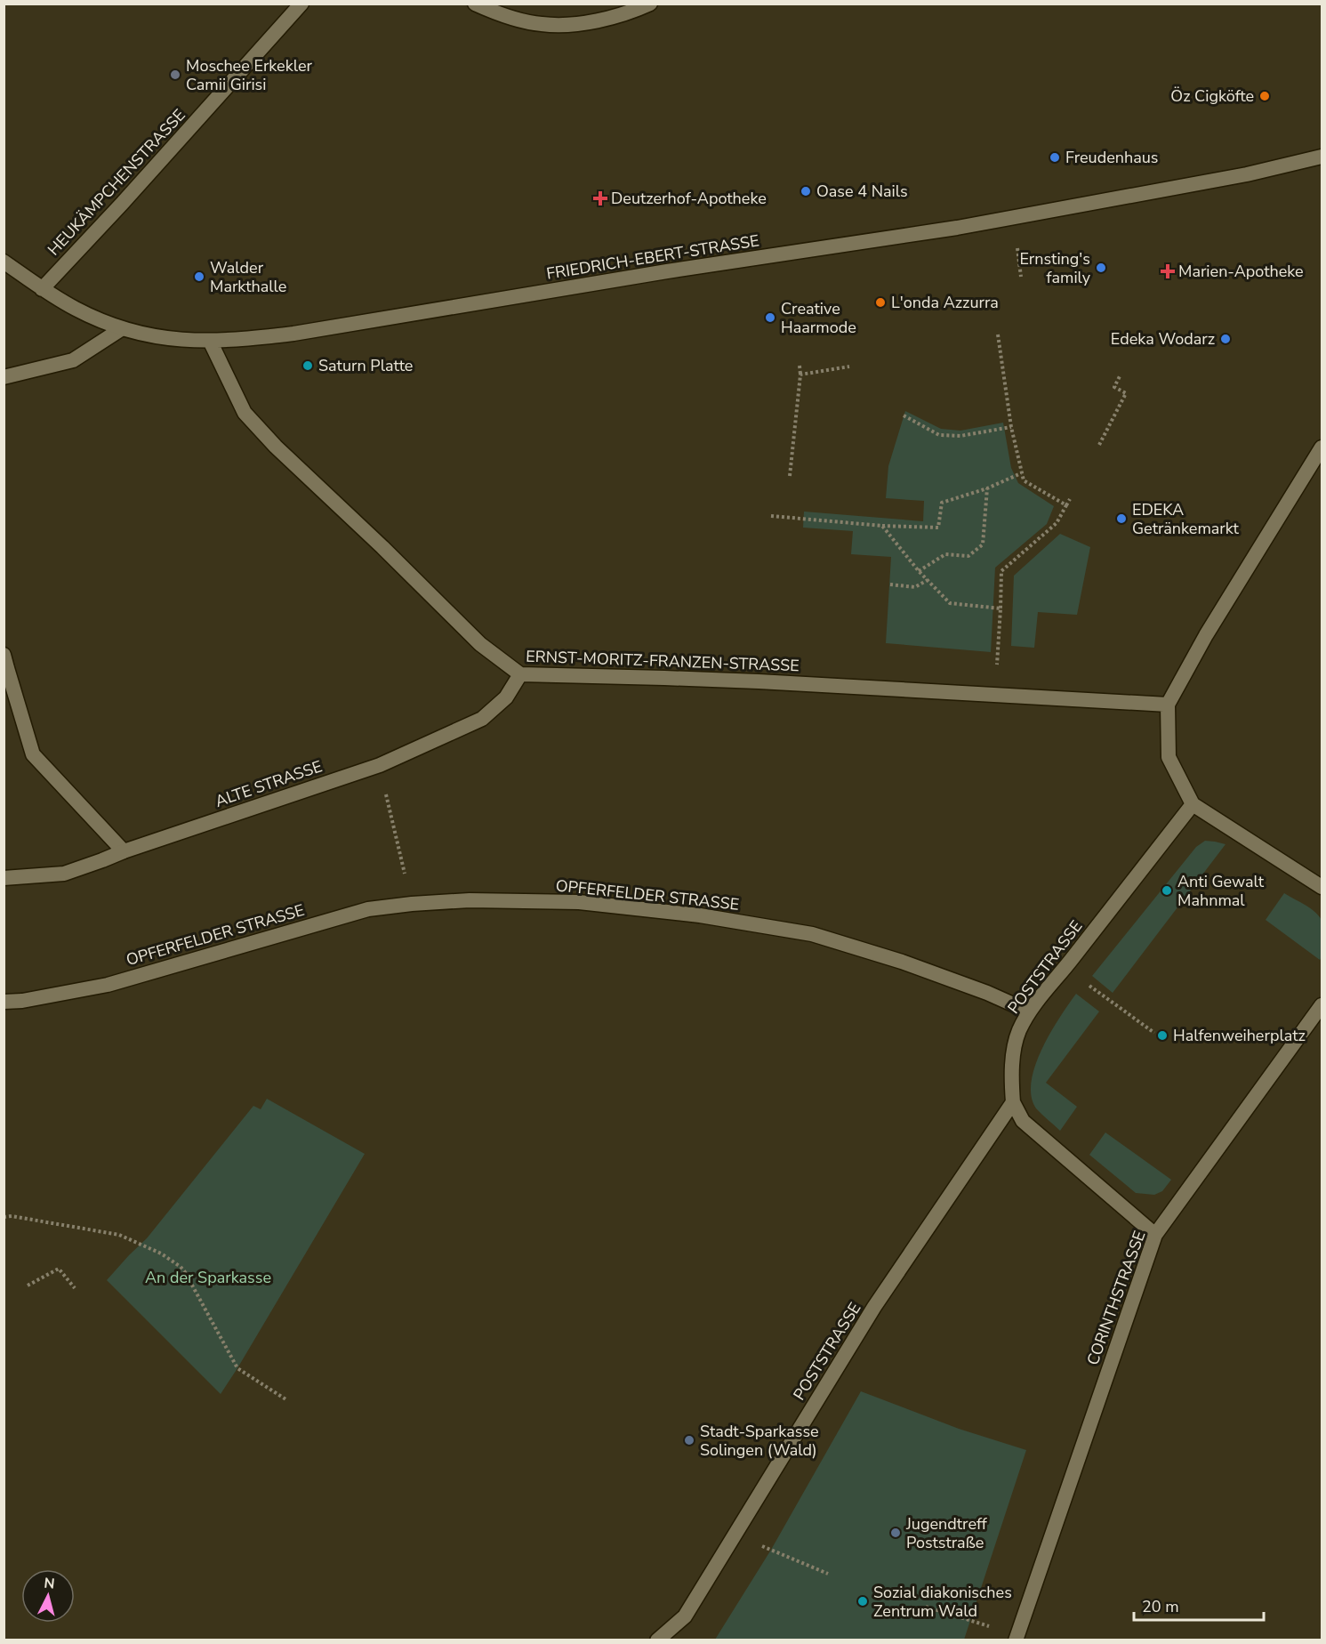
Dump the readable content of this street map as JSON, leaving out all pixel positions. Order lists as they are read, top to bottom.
{
  "streets": {
    "street": [
      "HEUKÄMPCHENSTRASSE",
      "FRIEDRICH-EBERT-STRASSE",
      "ERNST-MORITZ-FRANZEN-STRASSE",
      "ALTE STRASSE",
      "OPFERFELDER STRASSE",
      "POSTSTRASSE",
      "CORINTHSTRASSE"
    ]
  },
  "crossings": [
    ["HEUKÄMPCHENSTRASSE", "FRIEDRICH-EBERT-STRASSE"],
    ["FRIEDRICH-EBERT-STRASSE", "ERNST-MORITZ-FRANZEN-STRASSE"],
    ["ERNST-MORITZ-FRANZEN-STRASSE", "ALTE STRASSE"],
    ["OPFERFELDER STRASSE", "POSTSTRASSE"]
  ],
  "parks": ["An der Sparkasse"],
  "places": {
    "other": [
      "Moschee Erkekler Camii Girisi",
      "Öz Cigköfte",
      "Freudenhaus",
      "Oase 4 Nails",
      "Ernsting's family",
      "Walder Markthalle",
      "L'onda Azzurra",
      "Creative Haarmode",
      "Edeka Wodarz",
      "Saturn Platte",
      "EDEKA Getränkemarkt",
      "Anti Gewalt Mahnmal",
      "Halfenweiherplatz",
      "Stadt-Sparkasse Solingen (Wald)",
      "Jugendtreff Poststraße",
      "Sozial diakonisches Zentrum Wald"
    ],
    "health": ["Deutzerhof-Apotheke", "Marien-Apotheke"]
  },
  "scale_bar": "20 m",
  "north": "top"
}
